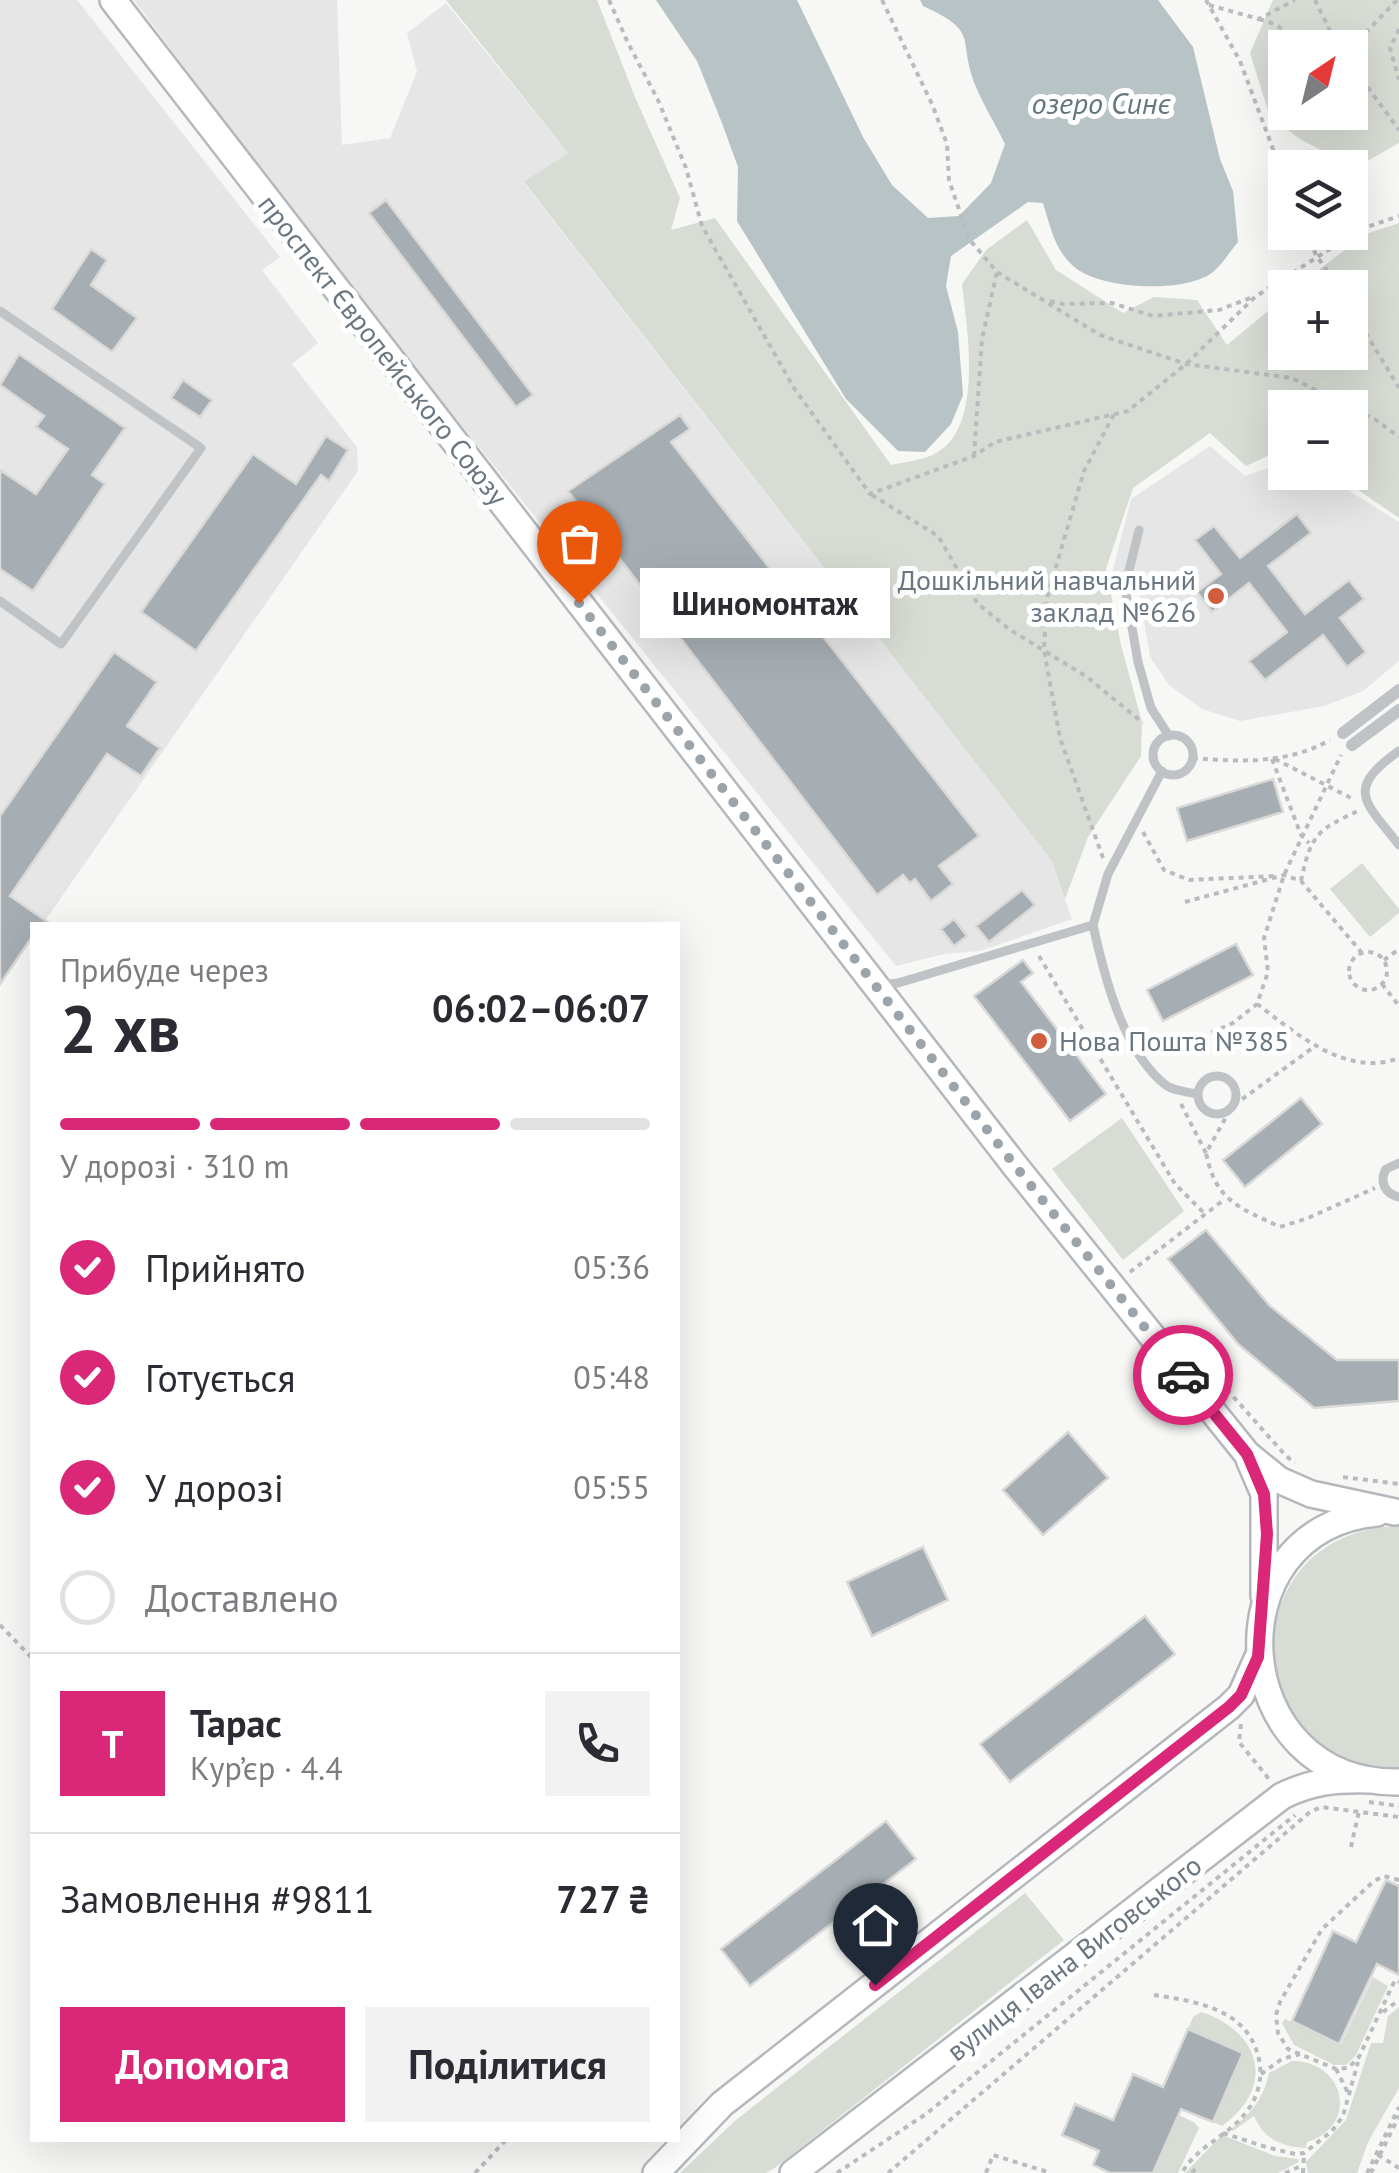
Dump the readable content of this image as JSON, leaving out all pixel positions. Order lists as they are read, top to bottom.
{
  "streets": {
    "main road": ["проспект Європейського Союзу", "вулиця Івана Виговського"]
  },
  "water": ["озеро Синє"],
  "places": ["Дошкільний навчальний заклад №626", "Шиномонтаж", "Нова Пошта №385"],
  "north": "top right",
  "page": {
    "map_buttons": ["+", "−"],
    "bubble": "Шиномонтаж",
    "heading": ["2 хв", "Прибуде через", "06:02–06:07"],
    "panel": [
      "Тарас",
      "Кур’єр · 4.4",
      "Замовлення #9811",
      "727 ₴"
    ],
    "bar": "У дорозі · 310 m",
    "list": [
      ["Прийнято", "05:36"],
      ["Готується", "05:48"],
      ["У дорозі", "05:55"],
      "Доставлено"
    ],
    "round": "Т",
    "buttons": ["Допомога", "Поділитися"]
  }
}
